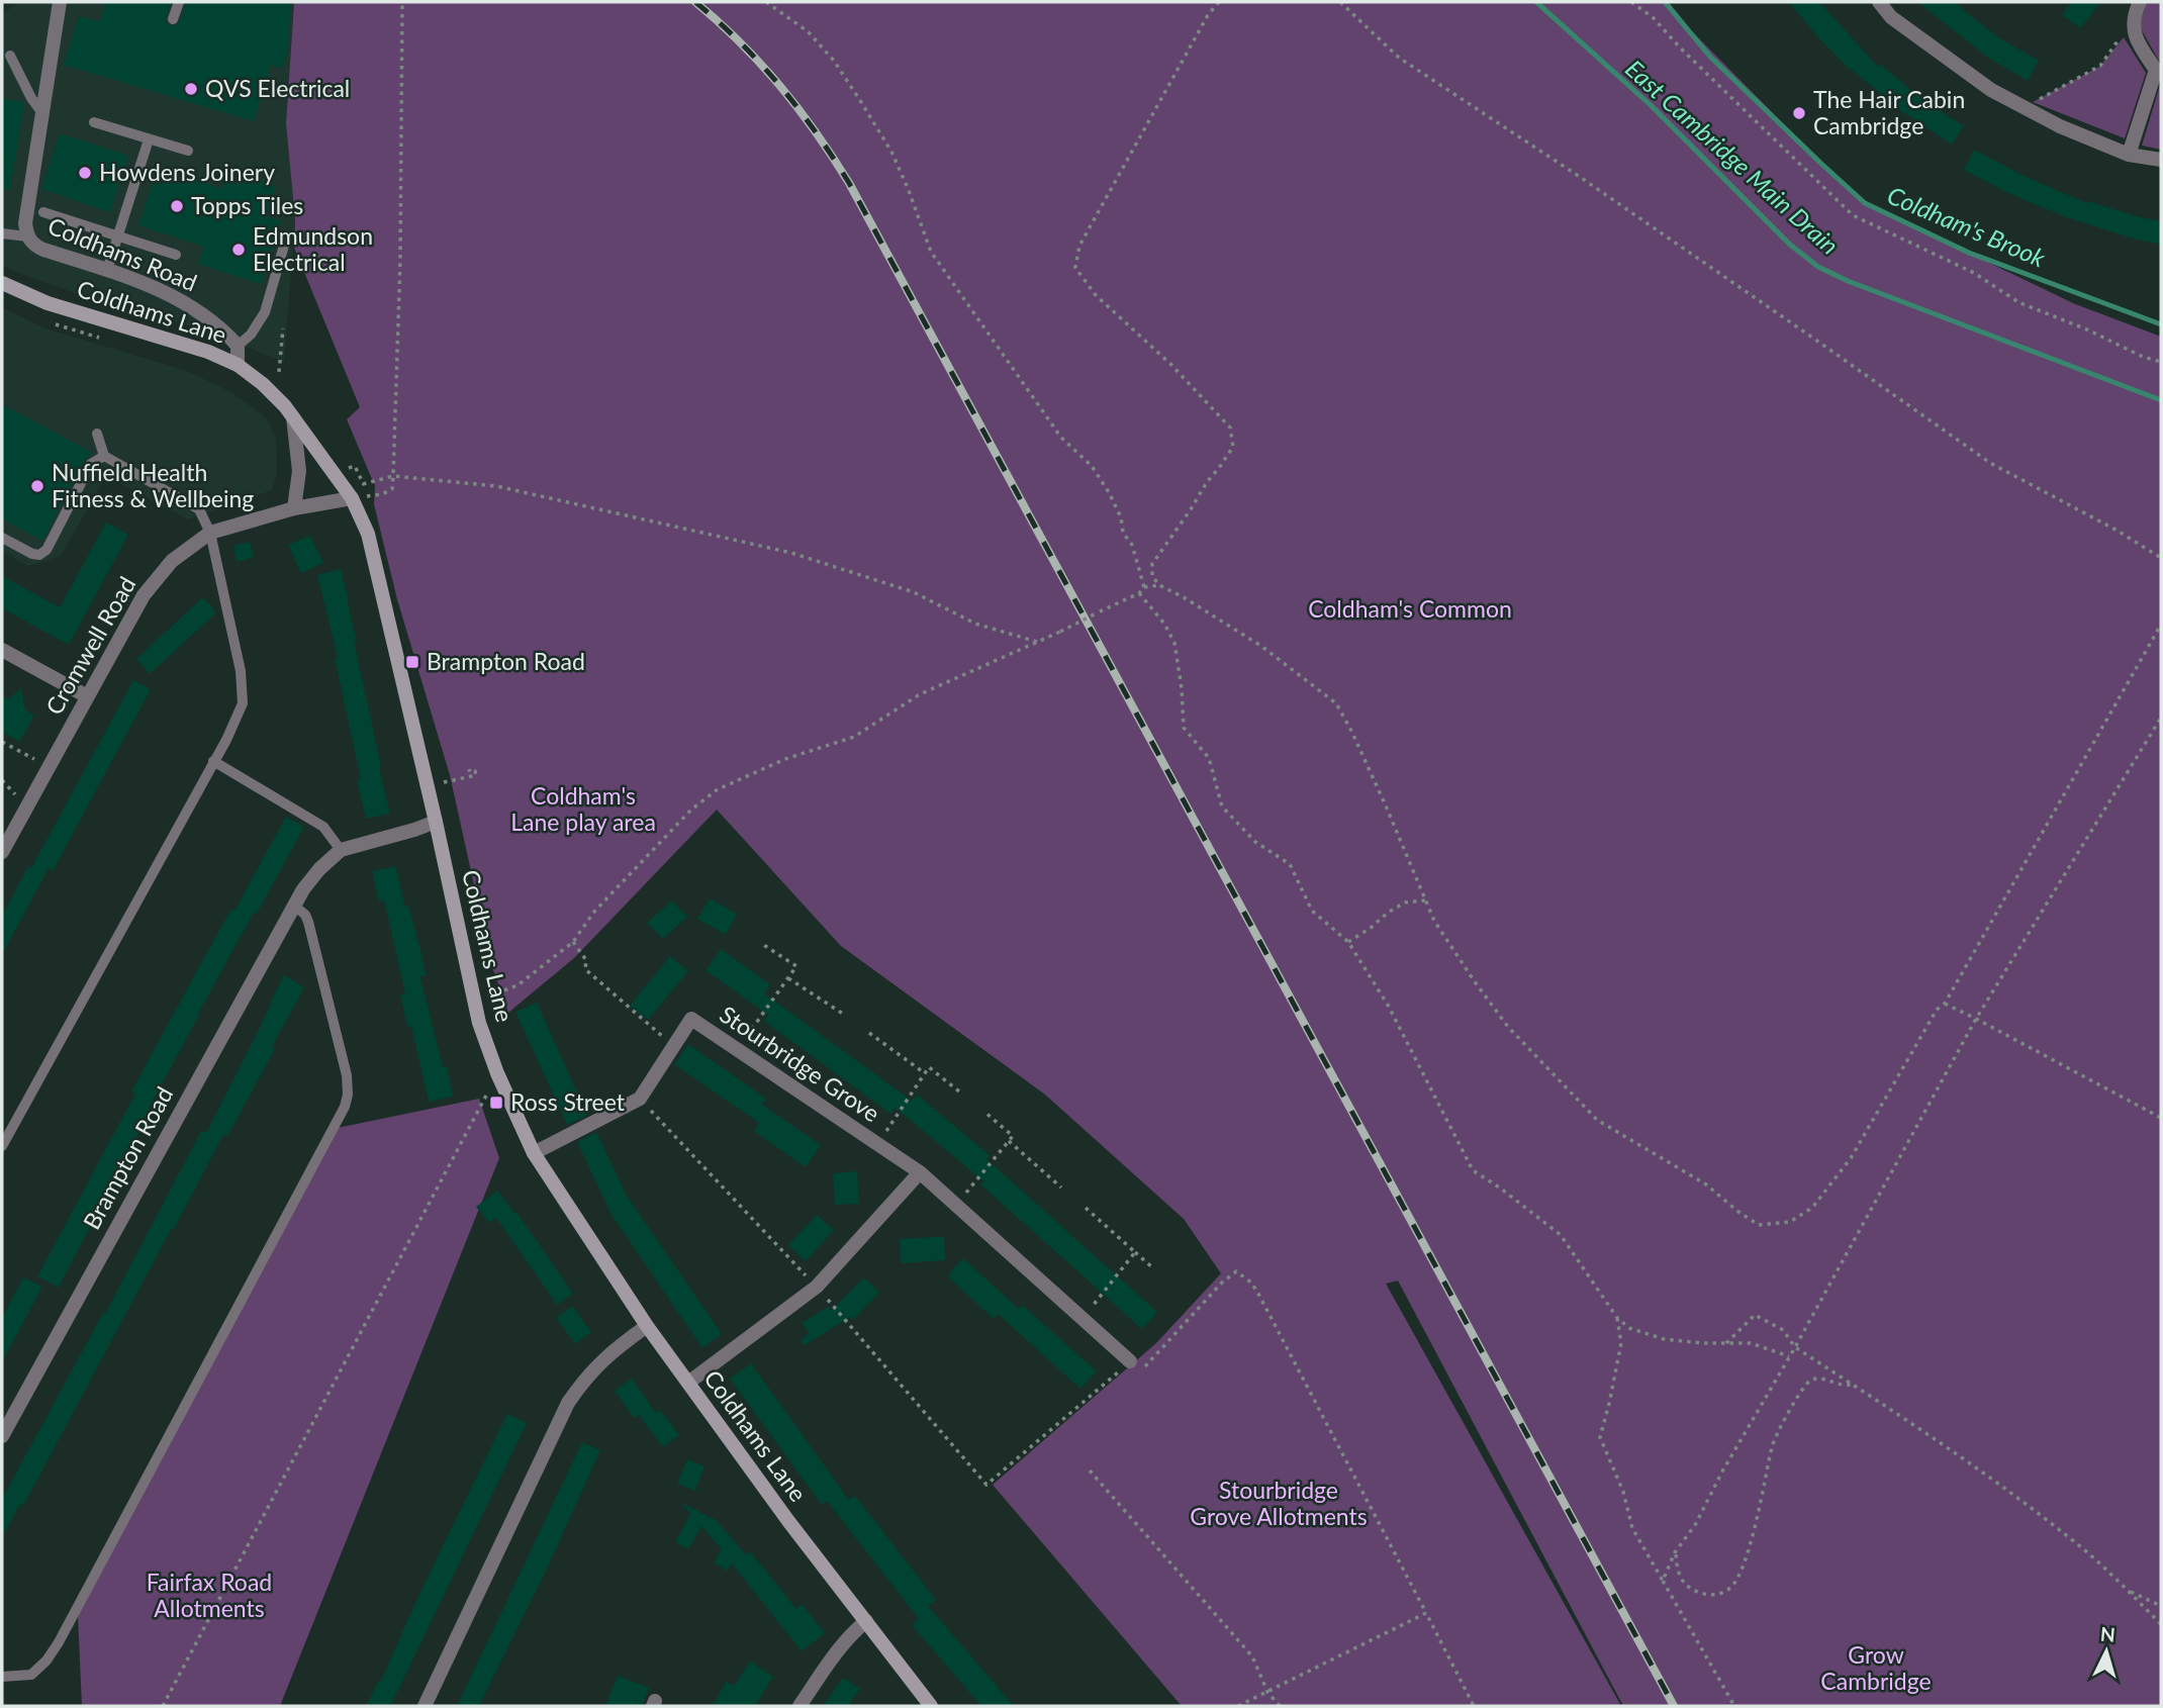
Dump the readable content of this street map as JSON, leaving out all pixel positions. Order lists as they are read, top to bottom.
{
  "streets": {
    "street": [
      "Coldhams Road",
      "Coldhams Lane",
      "Cromwell Road",
      "Stourbridge Grove",
      "Brampton Road"
    ]
  },
  "crossings": [
    ["Coldhams Lane", "Cromwell Road"],
    ["Coldhams Lane", "Stourbridge Grove"],
    ["Coldhams Lane", "Brampton Road"]
  ],
  "water": ["East Cambridge Main Drain", "Coldham's Brook"],
  "parks": [
    "Coldham's Common",
    "Coldham's Lane play area",
    "Stourbridge Grove Allotments",
    "Fairfax Road Allotments",
    "Grow Cambridge"
  ],
  "places": {
    "other": [
      "QVS Electrical",
      "The Hair Cabin Cambridge",
      "Howdens Joinery",
      "Topps Tiles",
      "Edmundson Electrical",
      "Nuffield Health Fitness & Wellbeing"
    ],
    "transit": ["Brampton Road", "Ross Street"]
  },
  "north": "top"
}
